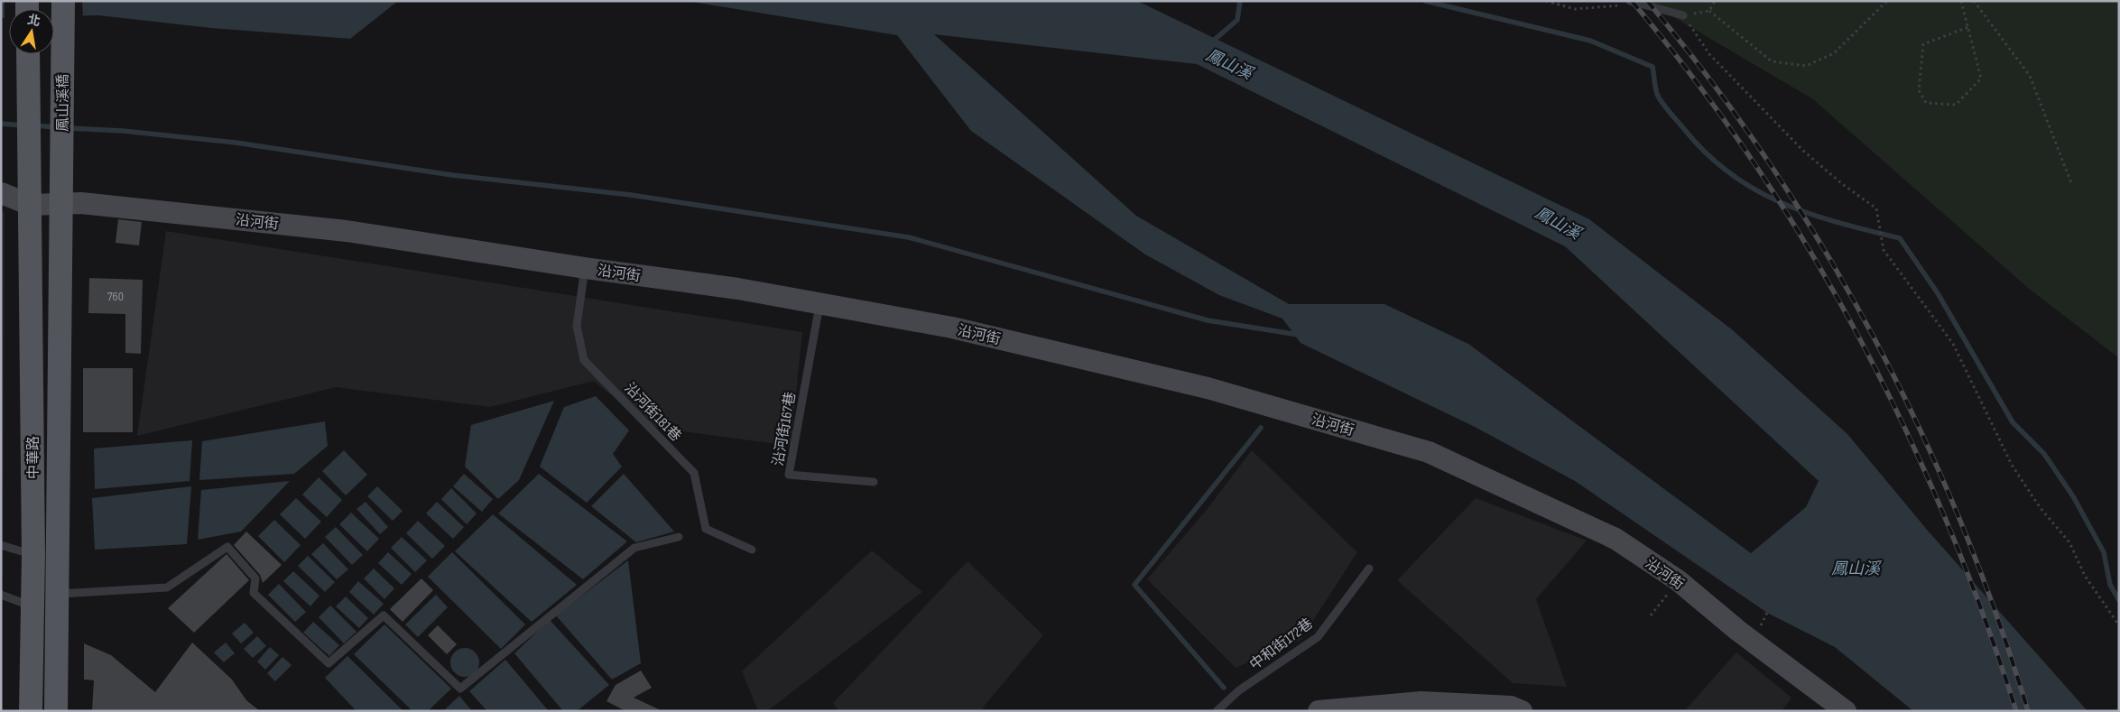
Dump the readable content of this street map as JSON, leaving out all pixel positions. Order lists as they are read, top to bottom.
{
  "streets": {
    "main road": ["鳳山溪橋", "中華路"],
    "street": ["沿河街"],
    "lane": ["沿河街181巷", "沿河街167巷", "中和街172巷"]
  },
  "crossings": [
    ["鳳山溪橋", "沿河街"],
    ["鳳山溪橋", "中華路"],
    ["沿河街", "沿河街181巷"],
    ["沿河街", "沿河街167巷"],
    ["沿河街", "中華路"]
  ],
  "water": ["鳳山溪"],
  "house_numbers": ["760"],
  "north": "top"
}
